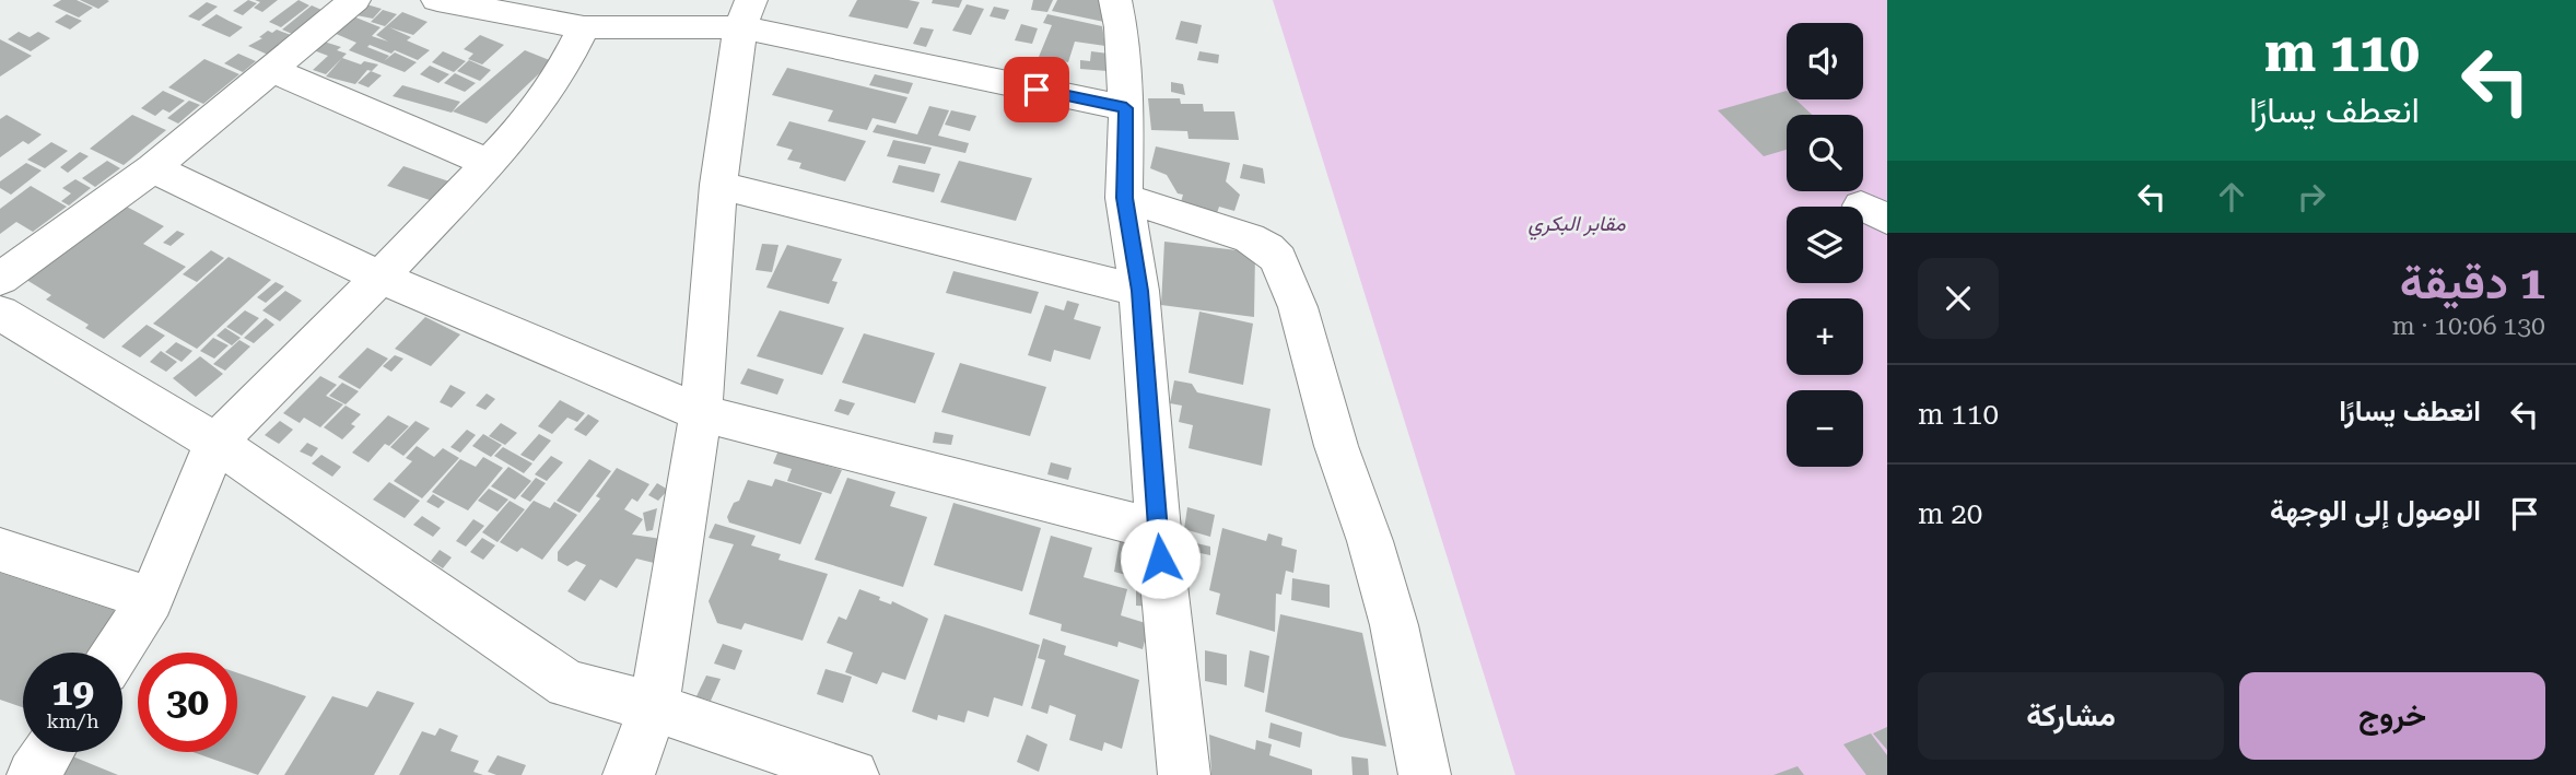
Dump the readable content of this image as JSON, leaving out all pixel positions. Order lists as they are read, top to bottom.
{
  "parks": ["مقابر البكري"],
  "page": {
    "turn": ["110 m", "انعطف يسارًا"],
    "map_buttons": ["+", "−"],
    "heading": ["1 دقيقة", "130 m · 10:06"],
    "list": [
      {
        "name": "انعطف يسارًا",
        "value": "110 m"
      },
      {
        "name": "الوصول إلى الوجهة",
        "value": "20 m"
      }
    ],
    "speed": "19 km/h",
    "limit": "30",
    "buttons": ["خروج", "مشاركة"]
  }
}
